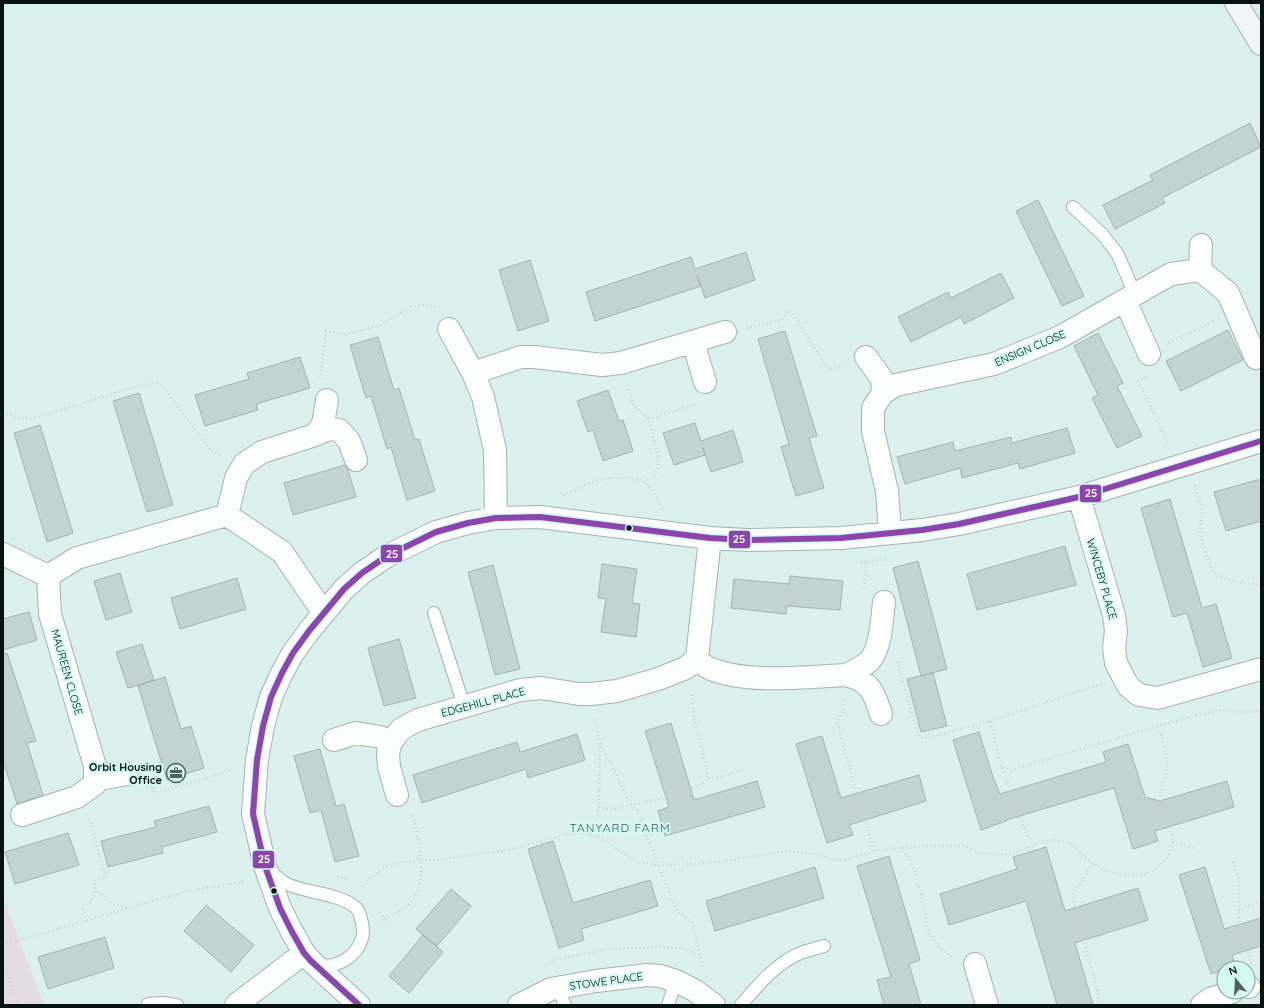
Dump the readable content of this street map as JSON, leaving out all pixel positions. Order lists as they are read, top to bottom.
{
  "streets": {
    "street": [
      "ENSIGN CLOSE",
      "WINCEBY PLACE",
      "MAUREEN CLOSE",
      "EDGEHILL PLACE",
      "STOWE PLACE"
    ]
  },
  "districts": ["TANYARD FARM"],
  "places": {
    "office": ["Orbit Housing Office"]
  },
  "lines": ["transit line 25"],
  "north": "top"
}
